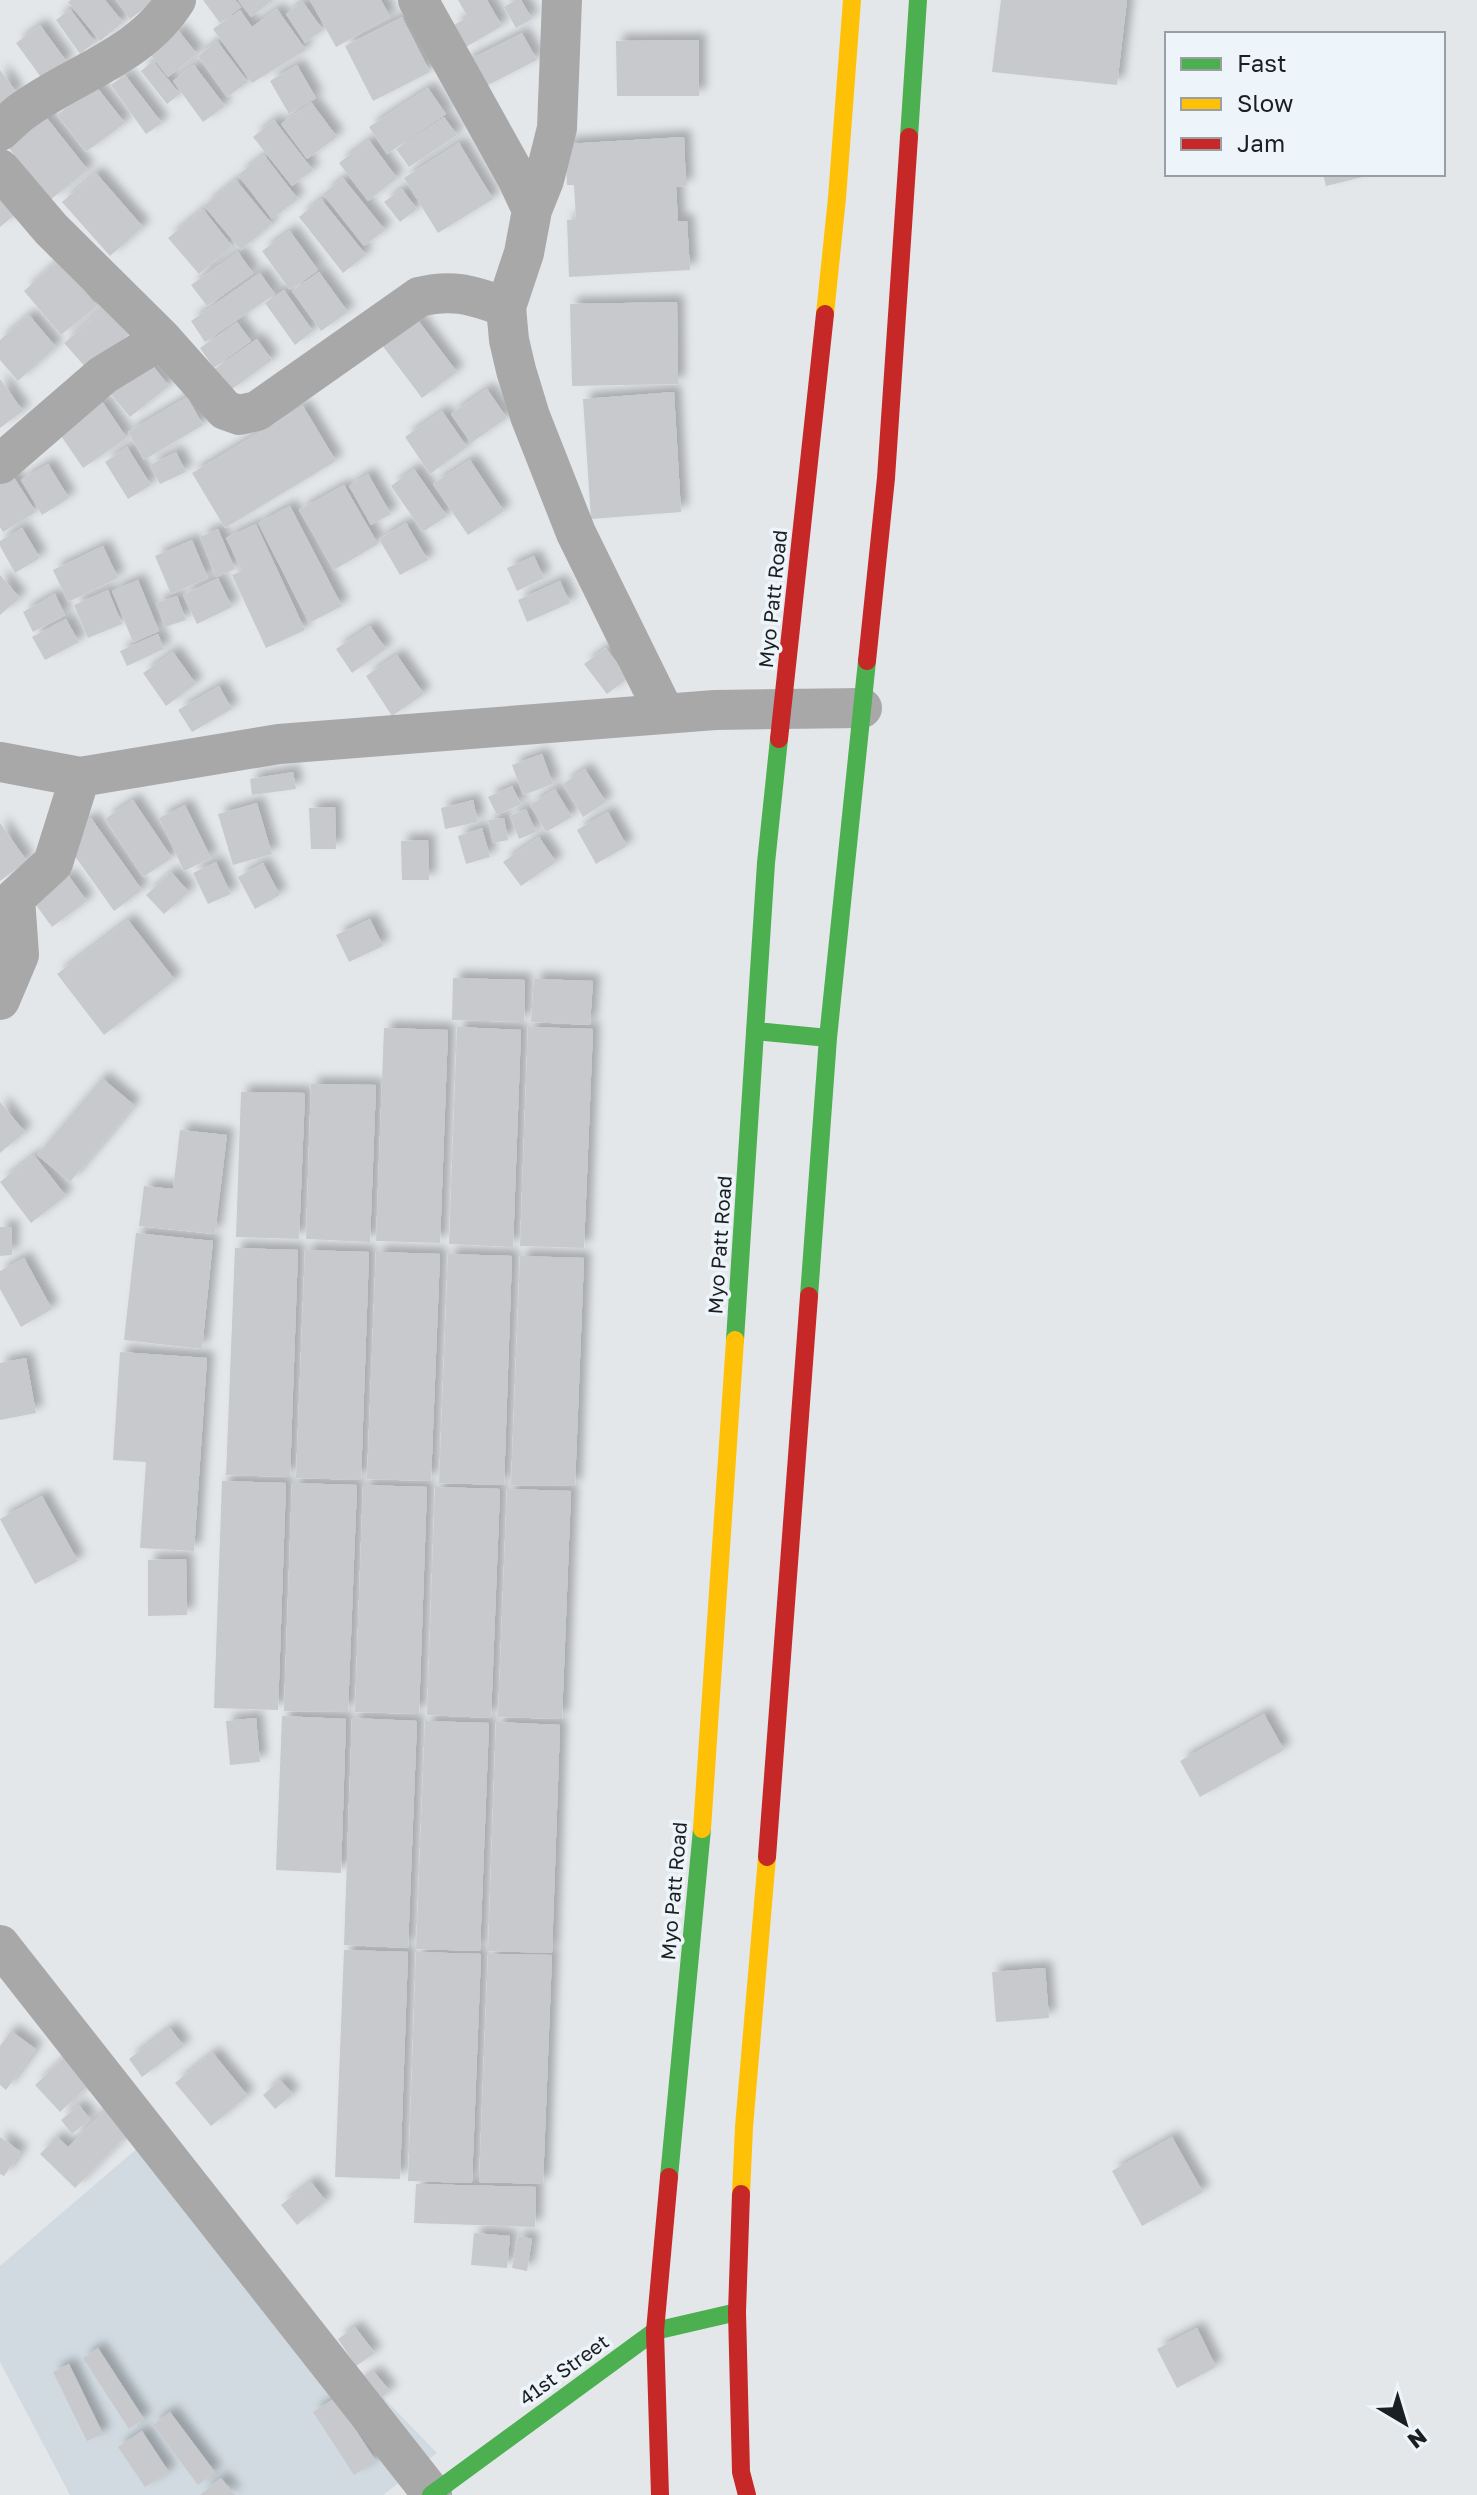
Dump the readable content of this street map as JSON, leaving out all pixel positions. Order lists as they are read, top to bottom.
{
  "streets": {
    "main road": ["Myo Patt Road", "41st Street"]
  },
  "crossings": [
    ["Myo Patt Road", "41st Street"]
  ],
  "legend": ["Fast", "Slow", "Jam"],
  "north": "bottom right"
}
